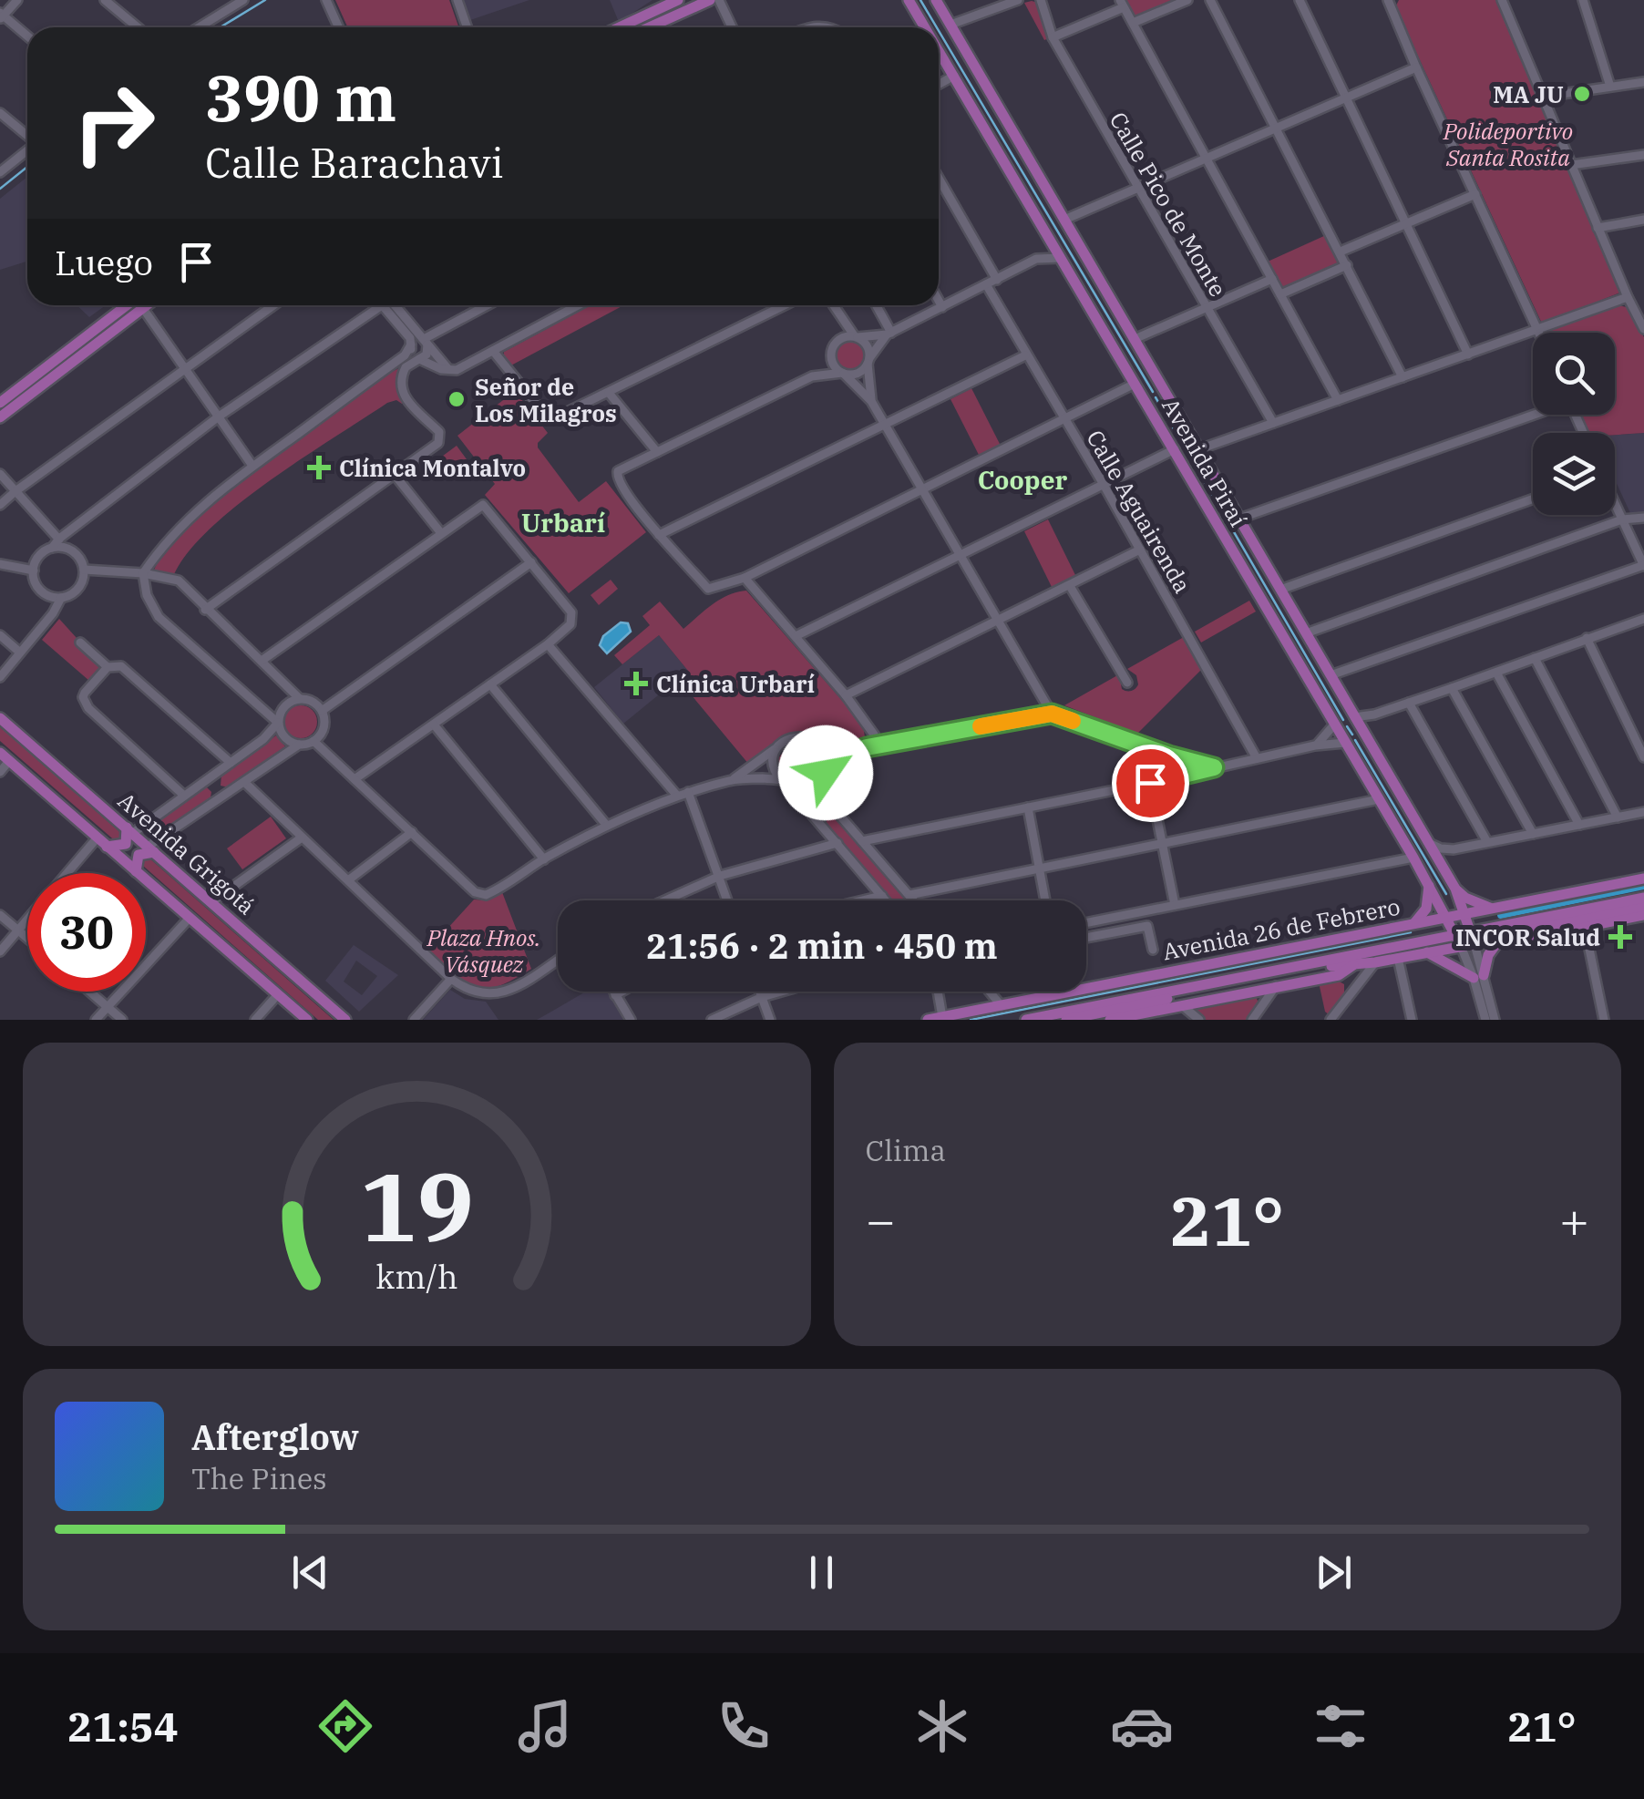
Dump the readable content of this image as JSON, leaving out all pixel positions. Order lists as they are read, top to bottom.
{
  "streets": {
    "main road": ["Avenida Piraí", "Avenida Grigotá", "Avenida 26 de Febrero"],
    "street": ["Calle Pico de Monte", "Calle Aguairenda"]
  },
  "crossings": [
    ["Avenida Piraí", "Avenida 26 de Febrero"]
  ],
  "districts": ["Cooper", "Urbarí"],
  "parks": ["Polideportivo Santa Rosita", "Plaza Hnos. Vásquez"],
  "places": {
    "other": ["MA JU", "Señor de Los Milagros"],
    "health": ["Clínica Montalvo", "Clínica Urbarí", "INCOR Salud"]
  },
  "page": {
    "turn": ["390 m", "Calle Barachavi"],
    "then": "Luego",
    "limit": "30",
    "trip": "21:56 · 2 min · 450 m",
    "tile": "Clima",
    "heat": ["−", "21°", "+"],
    "song": ["Afterglow", "The Pines"],
    "tabs": ["21:54", "21°"],
    "gauge": ["19", "km/h"]
  }
}
